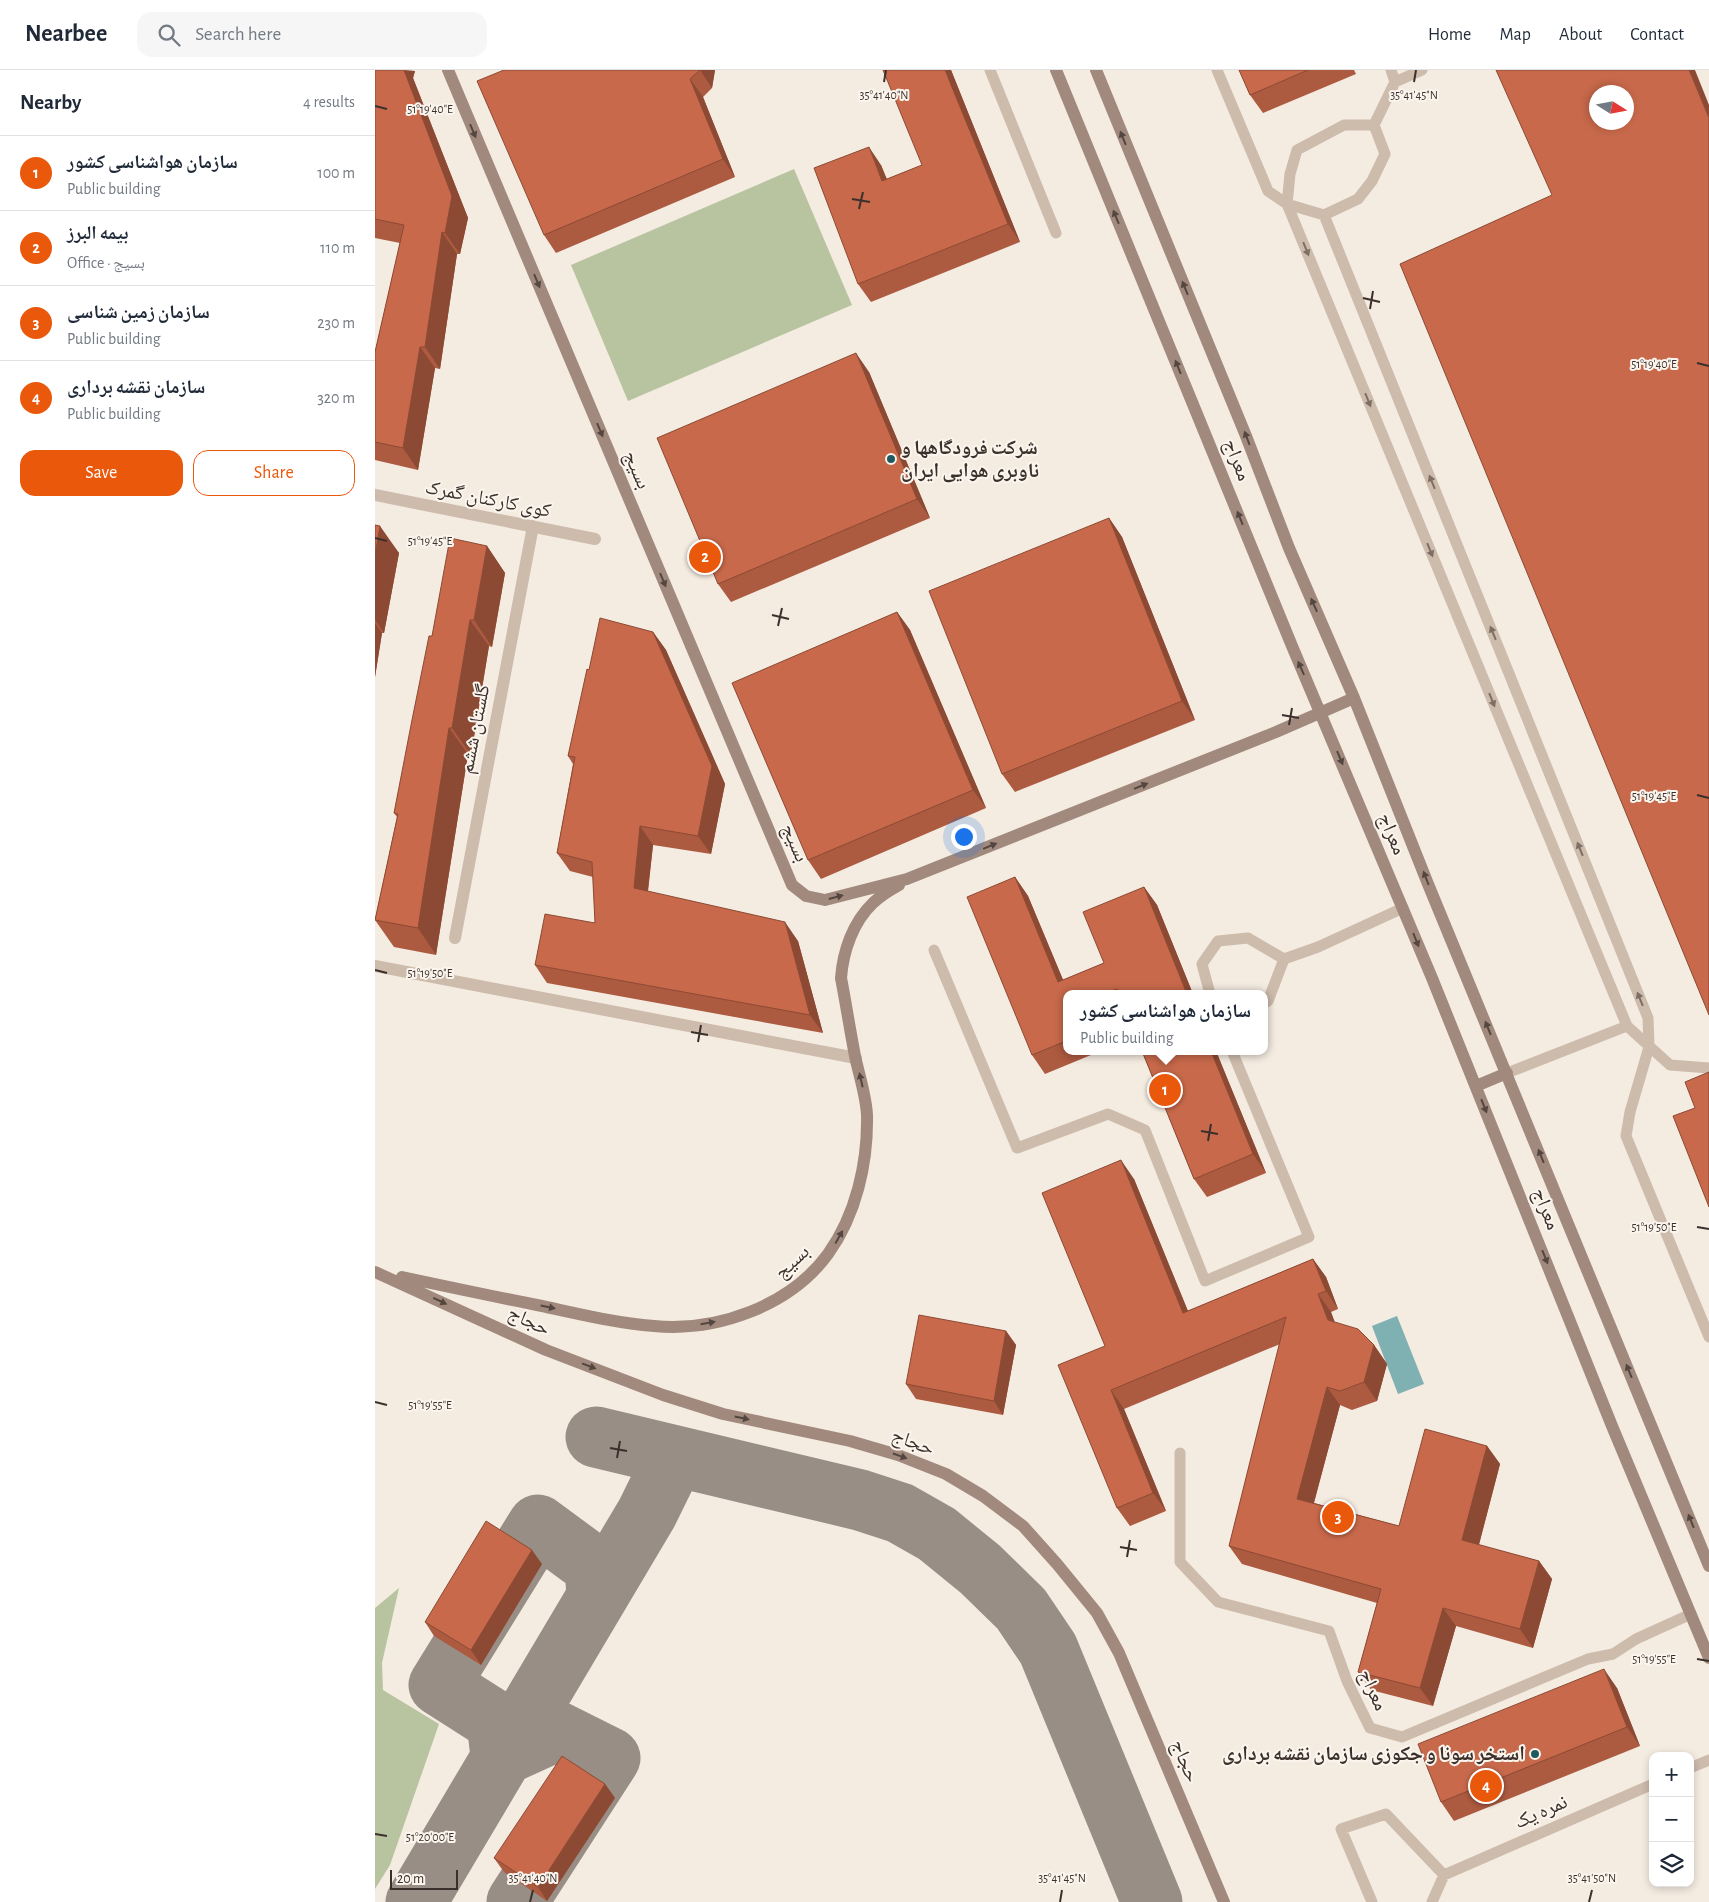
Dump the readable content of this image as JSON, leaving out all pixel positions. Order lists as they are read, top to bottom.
{
  "streets": {
    "main road": ["معراج", "بسیج", "حجاج"],
    "street": ["کوی کارکنان گمرک", "گلستان ششم"],
    "lane": ["نمره یک"]
  },
  "crossings": [
    ["بسیج", "حجاج"],
    ["کوی کارکنان گمرک", "گلستان ششم"]
  ],
  "one_way": ["حجاج"],
  "places": ["شرکت فرودگاهها و ناوبری هوایی ایران", "استخر سونا و جکوزی سازمان نقشه برداری"],
  "scale_bar": "20 m",
  "north": "right",
  "page": {
    "header": "Nearbee",
    "search": "Search here",
    "nav": [
      "Home",
      "Map",
      "About",
      "Contact"
    ],
    "heading": ["Nearby", "4 results"],
    "list": [
      {
        "mark": "1",
        "name": "سازمان هواشناسی کشور",
        "note": "Public building",
        "value": "100 m"
      },
      {
        "mark": "2",
        "name": "بیمه البرز",
        "note": "Office · بسیج",
        "value": "110 m"
      },
      {
        "mark": "3",
        "name": "سازمان زمین شناسی",
        "note": "Public building",
        "value": "230 m"
      },
      {
        "mark": "4",
        "name": "سازمان نقشه برداری",
        "note": "Public building",
        "value": "320 m"
      }
    ],
    "buttons": ["Save", "Share"],
    "pins": [
      "2",
      "1",
      "3",
      "4"
    ],
    "popup": ["سازمان هواشناسی کشور", "Public building"],
    "map_buttons": ["+", "−"],
    "scale": "20 m"
  },
  "coordinates": [
    "35°41'40\"N",
    "35°41'45\"N",
    "51°19'40\"E",
    "51°19'45\"E",
    "51°19'50\"E",
    "51°19'55\"E",
    "51°20'00\"E",
    "35°41'50\"N"
  ]
}
